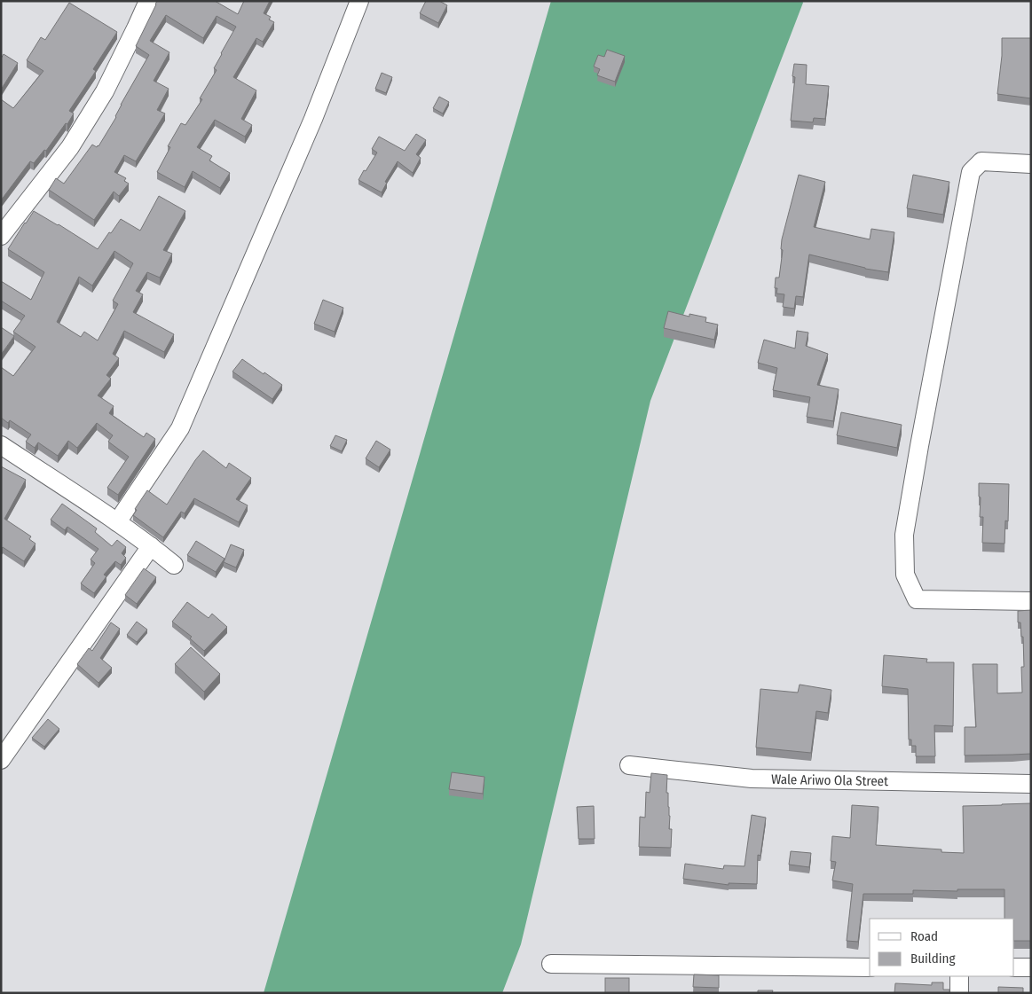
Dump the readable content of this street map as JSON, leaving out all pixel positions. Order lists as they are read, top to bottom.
{
  "streets": {
    "street": ["Wale Ariwo Ola Street"]
  },
  "legend": ["Road", "Building"]
}
